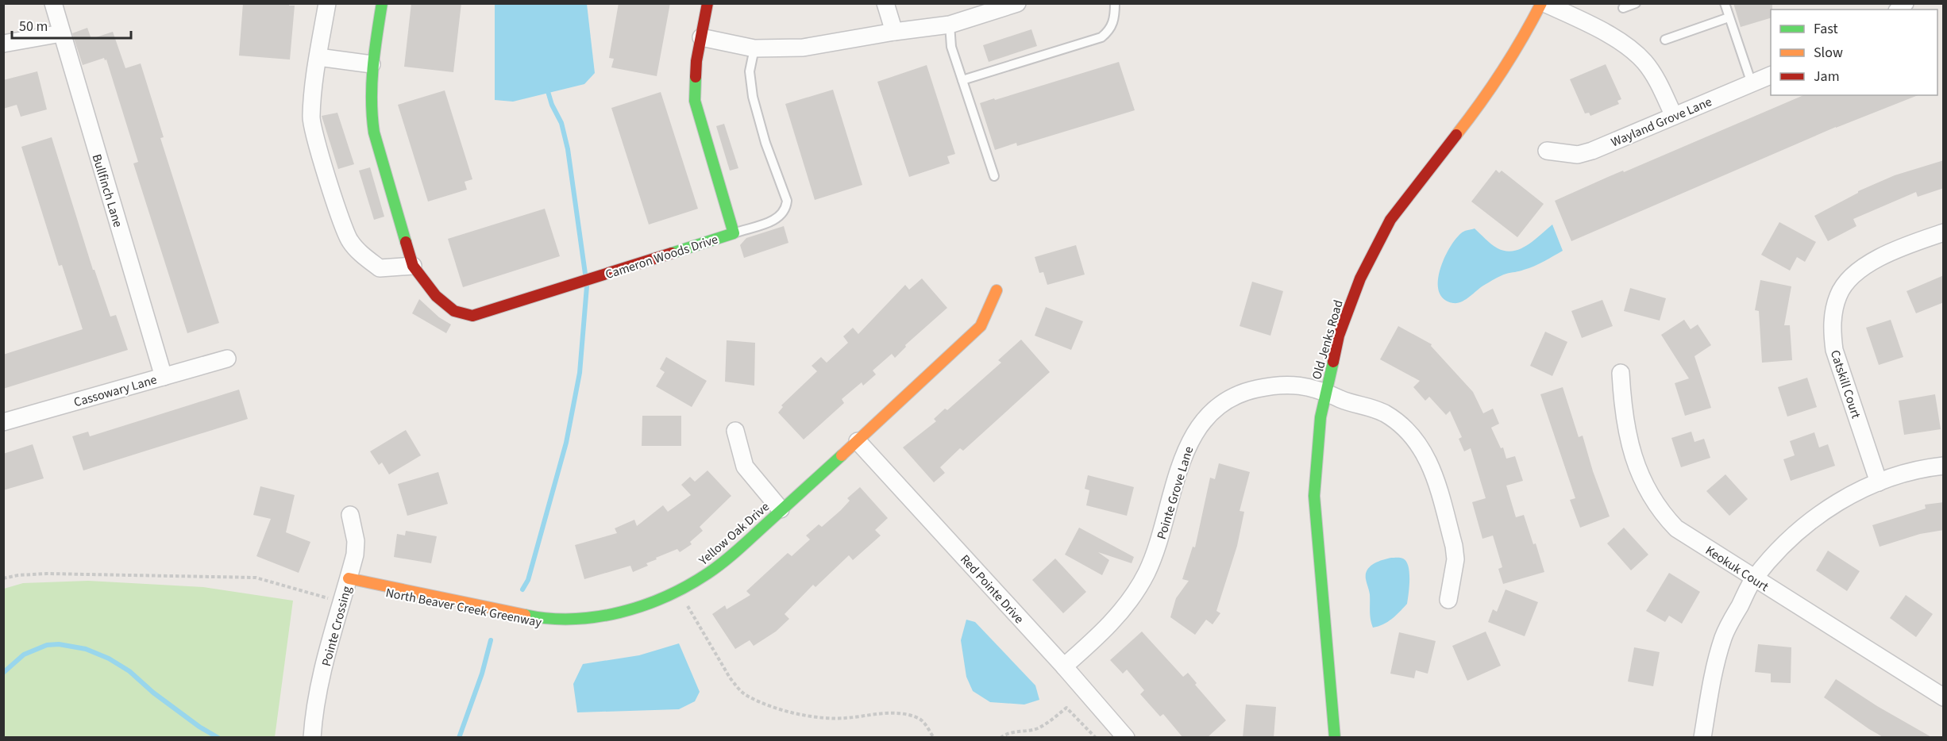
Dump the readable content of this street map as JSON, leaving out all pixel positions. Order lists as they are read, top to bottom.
{
  "streets": {
    "street": [
      "Wayland Grove Lane",
      "Bullfinch Lane",
      "Cameron Woods Drive",
      "Old Jenks Road",
      "Catskill Court",
      "Cassowary Lane",
      "Pointe Grove Lane",
      "Yellow Oak Drive",
      "Keokuk Court",
      "Red Pointe Drive",
      "Pointe Crossing"
    ]
  },
  "crossings": [
    ["Bullfinch Lane", "Cassowary Lane"],
    ["Old Jenks Road", "Pointe Grove Lane"],
    ["Pointe Grove Lane", "Red Pointe Drive"],
    ["Yellow Oak Drive", "Red Pointe Drive"],
    ["Yellow Oak Drive", "Pointe Crossing"]
  ],
  "legend": ["Fast", "Slow", "Jam"],
  "scale_bar": "50 m"
}
